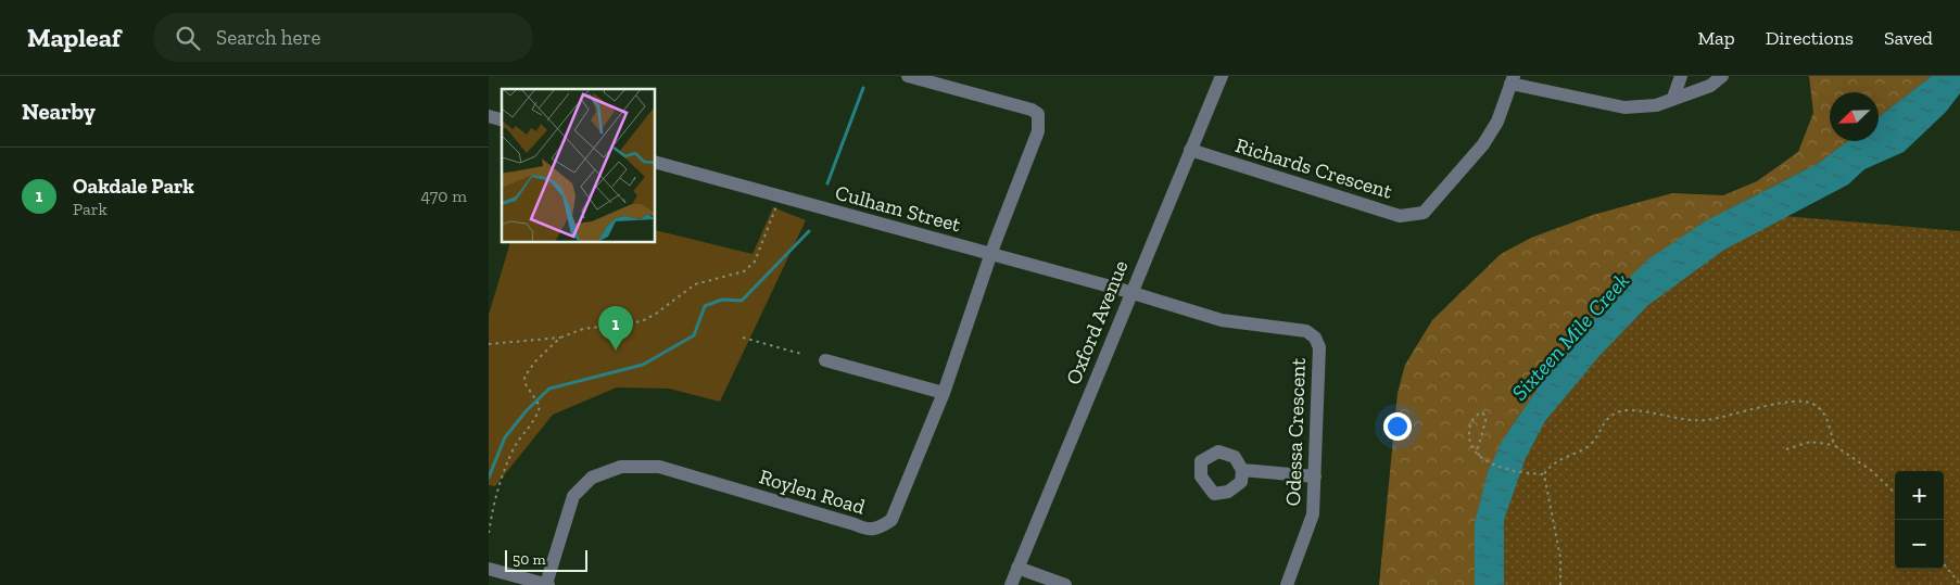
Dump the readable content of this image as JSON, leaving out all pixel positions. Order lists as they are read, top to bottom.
{
  "streets": {
    "street": [
      "Richards Crescent",
      "Culham Street",
      "Oxford Avenue",
      "Odessa Crescent",
      "Roylen Road"
    ]
  },
  "crossings": [
    ["Richards Crescent", "Oxford Avenue"],
    ["Culham Street", "Oxford Avenue"],
    ["Culham Street", "Odessa Crescent"],
    ["Culham Street", "Roylen Road"],
    ["Oxford Avenue", "Odessa Crescent"]
  ],
  "water": ["Sixteen Mile Creek"],
  "scale_bar": "50 m",
  "north": "bottom left",
  "page": {
    "header": "Mapleaf",
    "search": "Search here",
    "nav": ["Map", "Directions", "Saved"],
    "heading": "Nearby",
    "list": [
      {
        "mark": "1",
        "name": "Oakdale Park",
        "note": "Park",
        "value": "470 m"
      }
    ],
    "pins": "1",
    "map_buttons": ["+", "−"],
    "scale": "50 m"
  }
}
